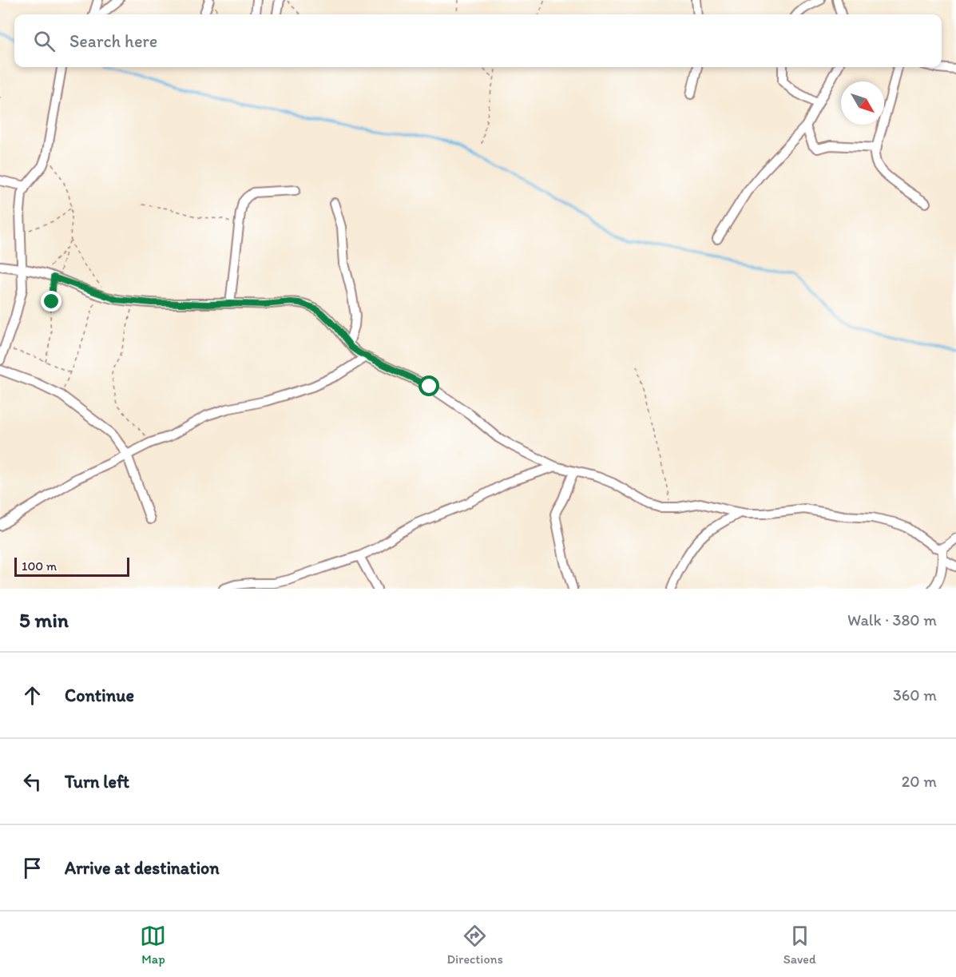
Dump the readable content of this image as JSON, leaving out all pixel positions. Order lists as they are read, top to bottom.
{
  "scale_bar": "100 m",
  "north": "bottom right",
  "page": {
    "search": "Search here",
    "scale": "100 m",
    "heading": ["5 min", "Walk · 380 m"],
    "list": [
      ["Continue", "360 m"],
      ["Turn left", "20 m"],
      "Arrive at destination"
    ],
    "nav": ["Map", "Directions", "Saved"]
  }
}
